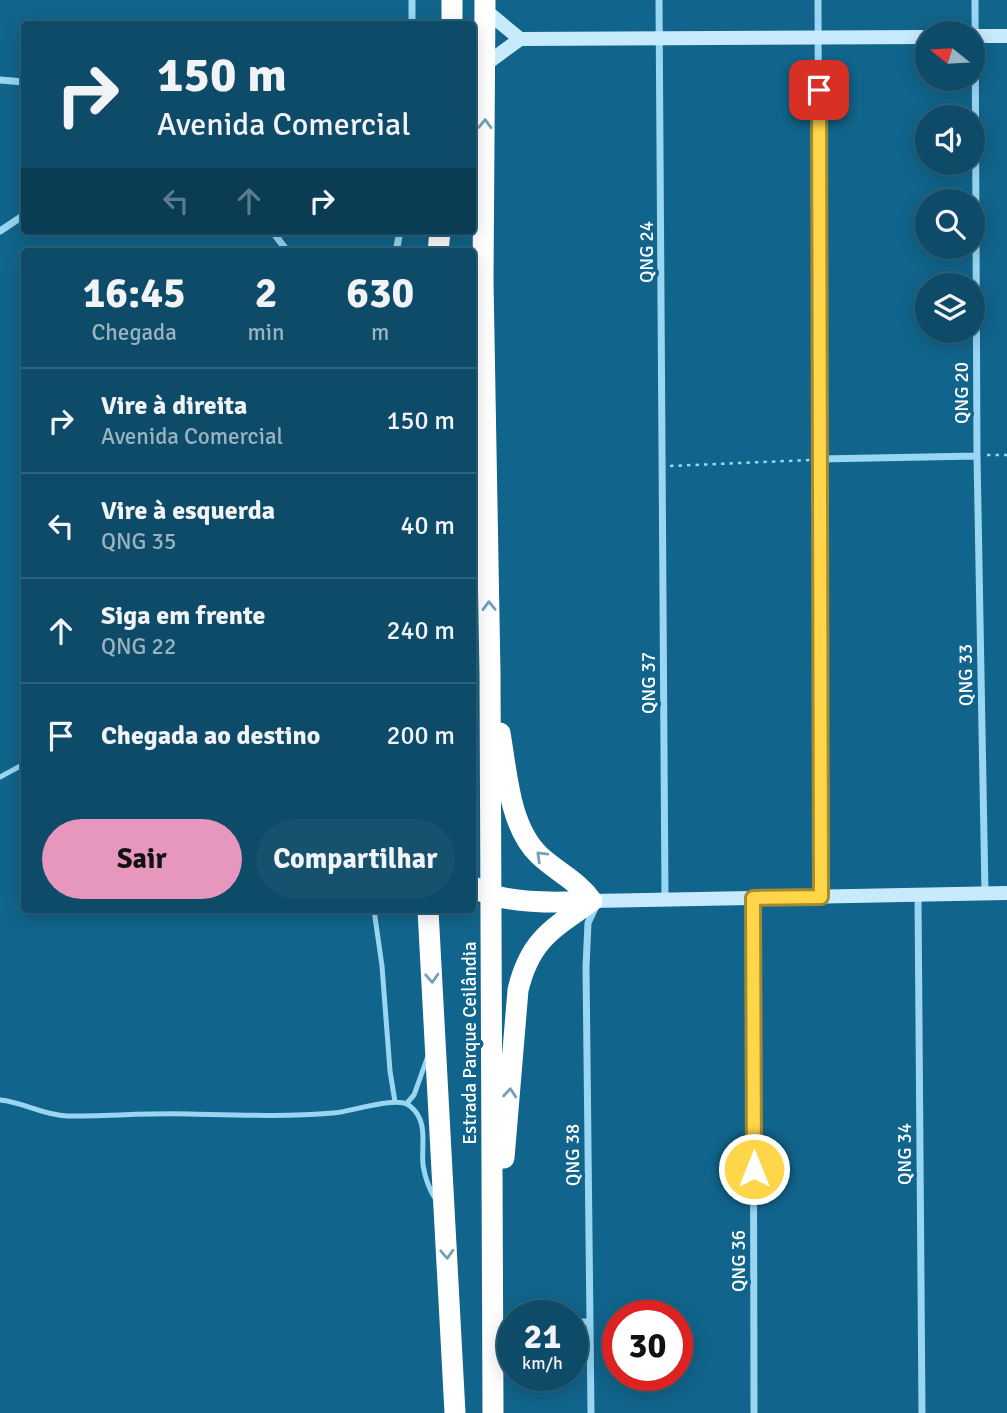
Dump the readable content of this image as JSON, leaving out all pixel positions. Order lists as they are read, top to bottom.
{
  "streets": {
    "highway": ["Estrada Parque Ceilândia"],
    "street": [
      "QNG 24",
      "QNG 20",
      "QNG 33",
      "QNG 37",
      "QNG 34",
      "QNG 38",
      "QNG 36"
    ]
  },
  "crossings": [
    ["QNG 24", "QNG 37"],
    ["QNG 20", "QNG 33"]
  ],
  "north": "left",
  "page": {
    "turn": ["150 m", "Avenida Comercial"],
    "eta": [
      "16:45",
      "Chegada",
      "2",
      "min",
      "630",
      "m"
    ],
    "list": [
      {
        "name": "Vire à direita",
        "note": "Avenida Comercial",
        "value": "150 m"
      },
      {
        "name": "Vire à esquerda",
        "note": "QNG 35",
        "value": "40 m"
      },
      {
        "name": "Siga em frente",
        "note": "QNG 22",
        "value": "240 m"
      },
      {
        "name": "Chegada ao destino",
        "value": "200 m"
      }
    ],
    "buttons": ["Sair", "Compartilhar"],
    "speed": "21 km/h",
    "limit": "30"
  }
}
